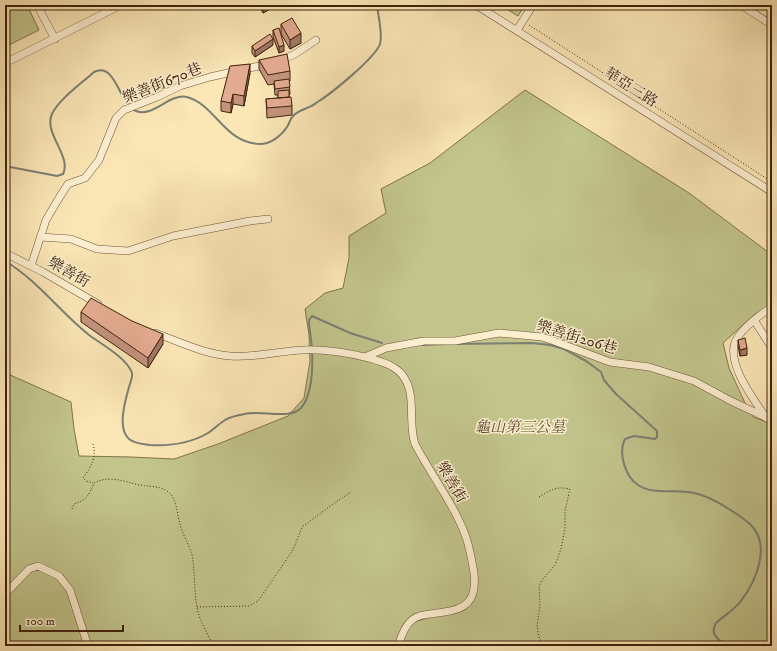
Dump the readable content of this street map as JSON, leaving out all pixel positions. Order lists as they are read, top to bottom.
{
  "streets": {
    "street": [
      "樂善街670巷",
      "華亞三路",
      "樂善街",
      "樂善街206巷"
    ]
  },
  "crossings": [
    ["樂善街670巷", "樂善街"],
    ["樂善街", "樂善街206巷"]
  ],
  "parks": ["龜山第三公墓"],
  "scale_bar": "100 m"
}
